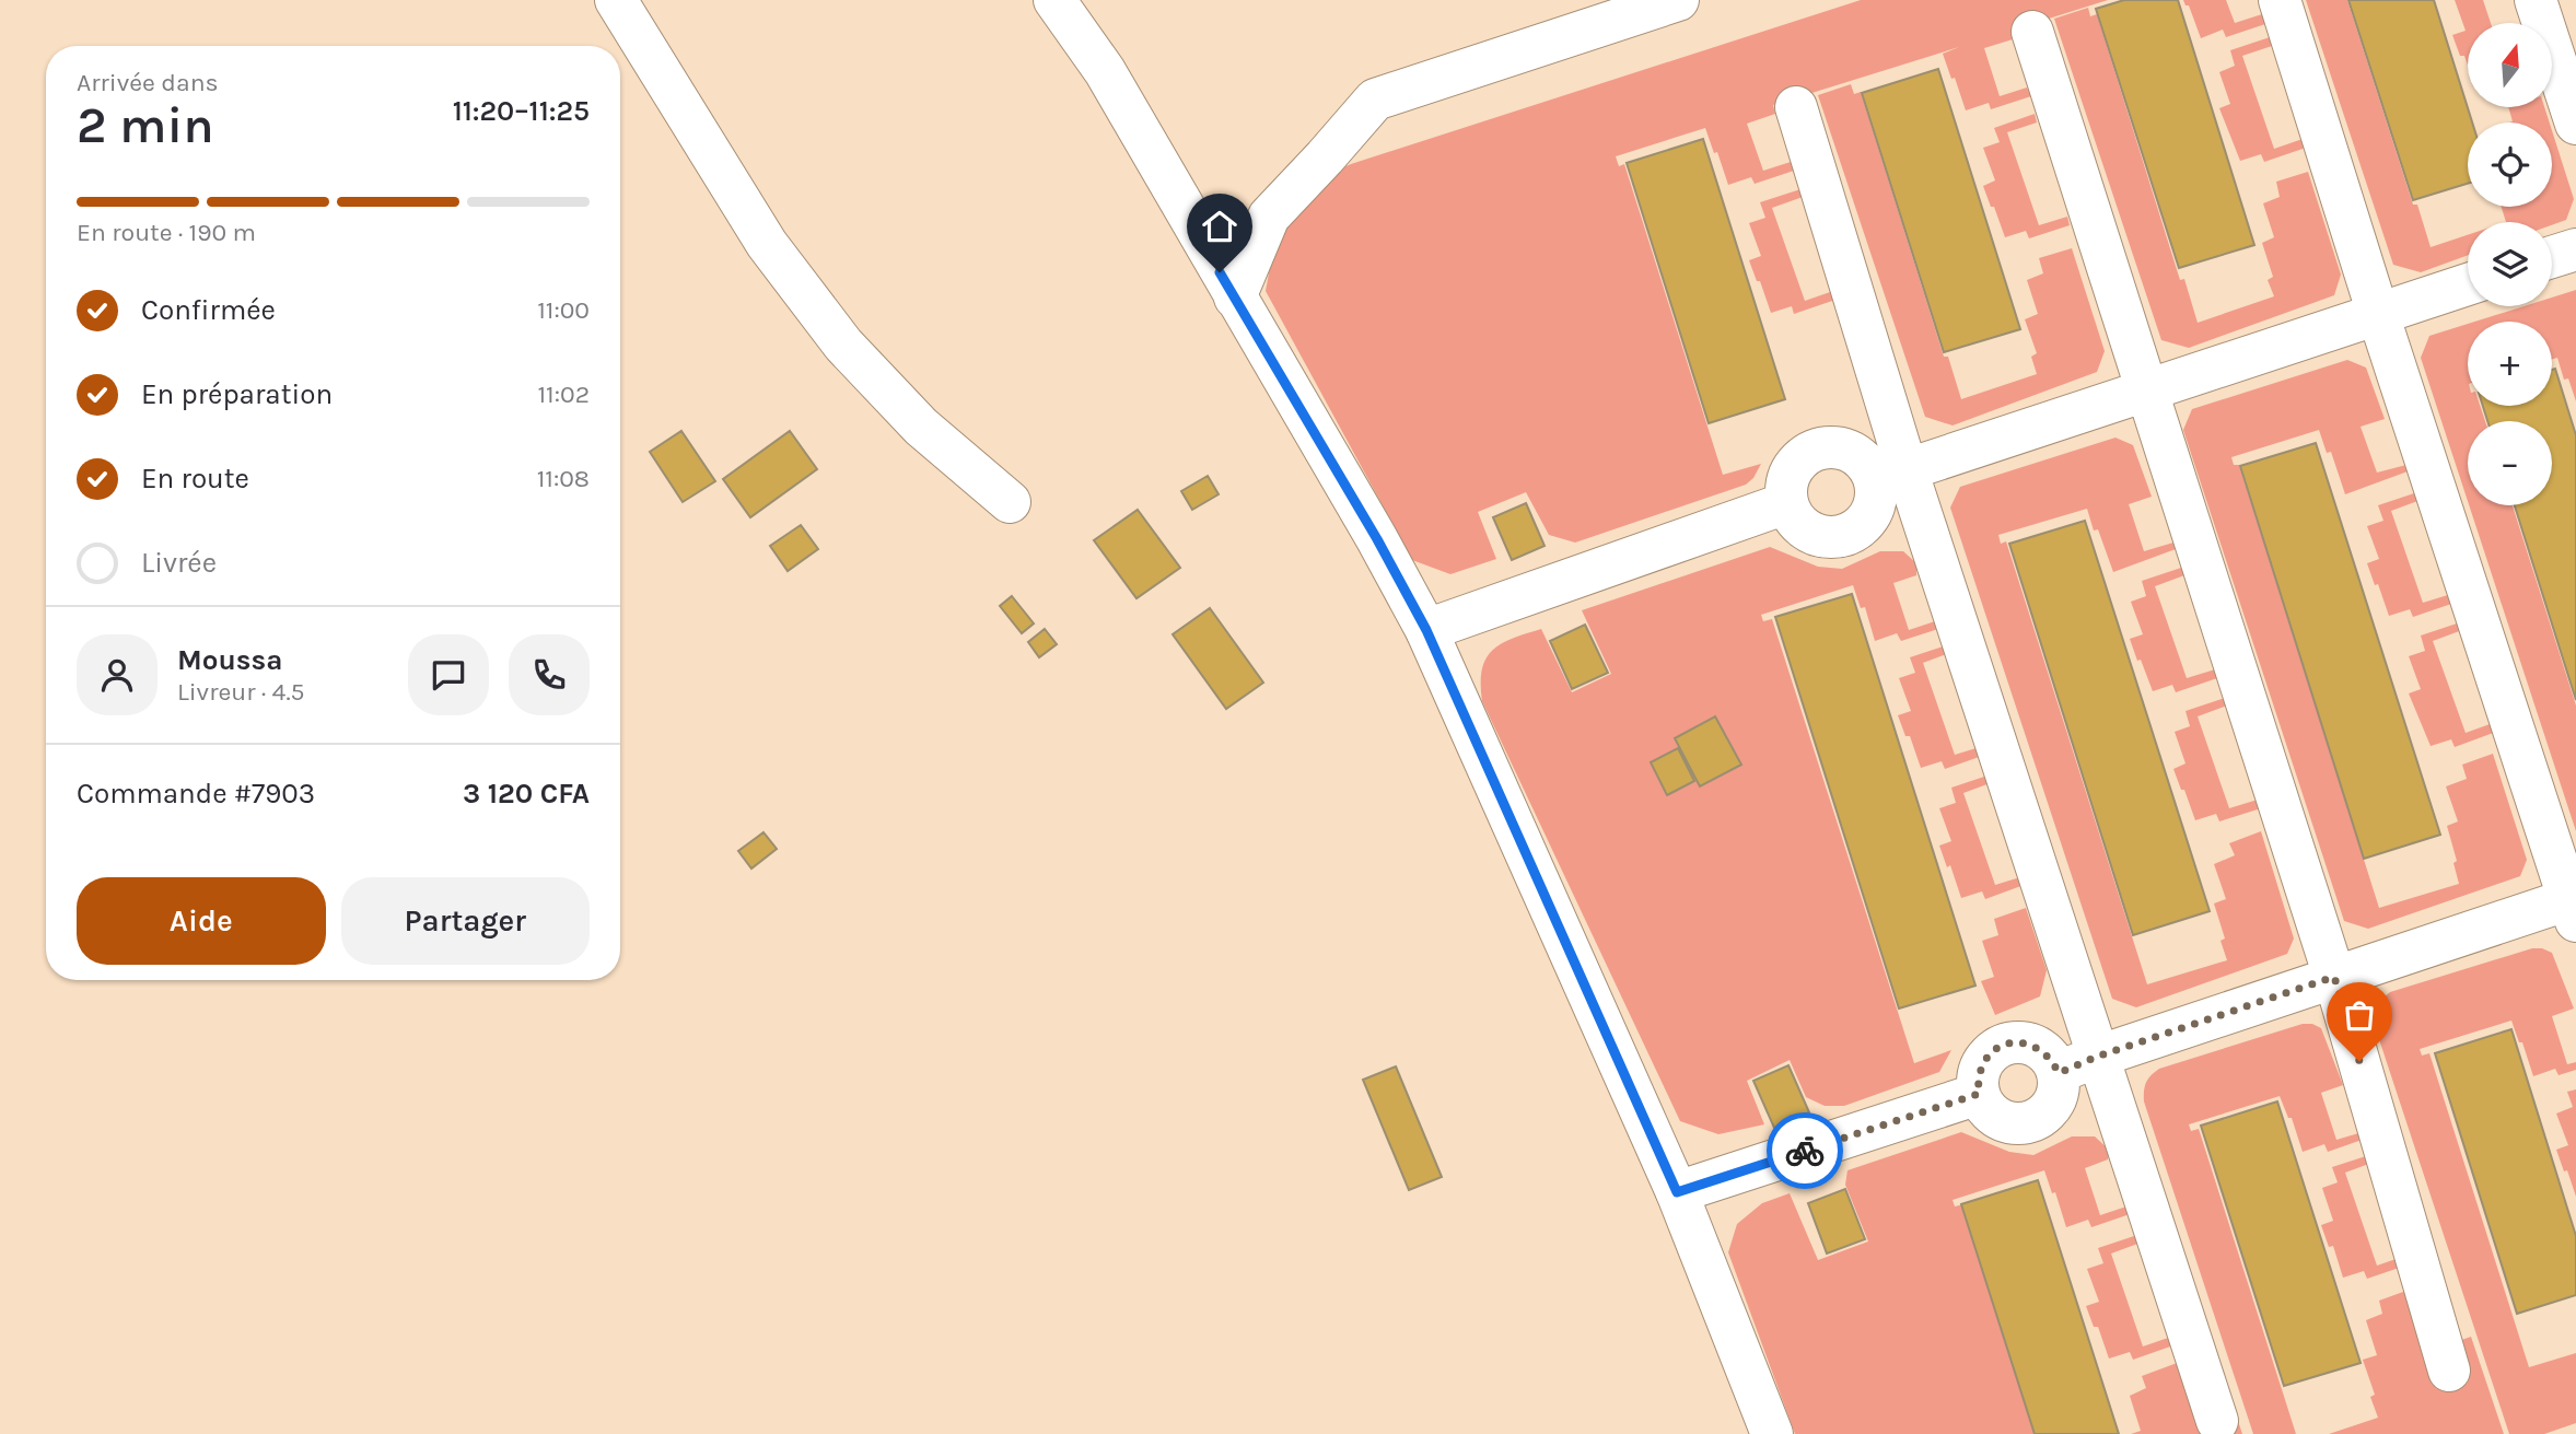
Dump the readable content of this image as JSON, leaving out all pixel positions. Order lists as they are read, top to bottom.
{
  "north": "top",
  "page": {
    "map_buttons": ["+", "−"],
    "heading": ["2 min", "Arrivée dans", "11:20–11:25"],
    "panel": [
      "Moussa",
      "Livreur · 4.5",
      "Commande #7903",
      "3 120 CFA"
    ],
    "bar": "En route · 190 m",
    "list": [
      ["Confirmée", "11:00"],
      ["En préparation", "11:02"],
      ["En route", "11:08"],
      "Livrée"
    ],
    "buttons": ["Aide", "Partager"]
  }
}
